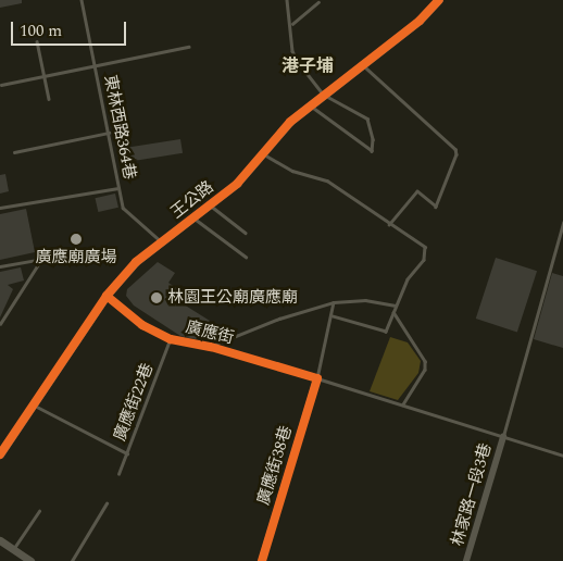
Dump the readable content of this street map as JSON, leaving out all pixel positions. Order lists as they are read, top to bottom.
{
  "streets": {
    "street": [
      "王公路",
      "廣應街",
      "廣應街38巷",
      "林家路一段3巷"
    ],
    "lane": ["東林西路364巷", "廣應街22巷"]
  },
  "crossings": [
    ["東林西路364巷", "王公路"],
    ["王公路", "廣應街"],
    ["廣應街", "廣應街22巷"],
    ["廣應街", "廣應街38巷"],
    ["廣應街", "林家路一段3巷"]
  ],
  "districts": ["港子埔"],
  "places": ["廣應廟廣場", "林園王公廟廣應廟"],
  "scale_bar": "100 m"
}
